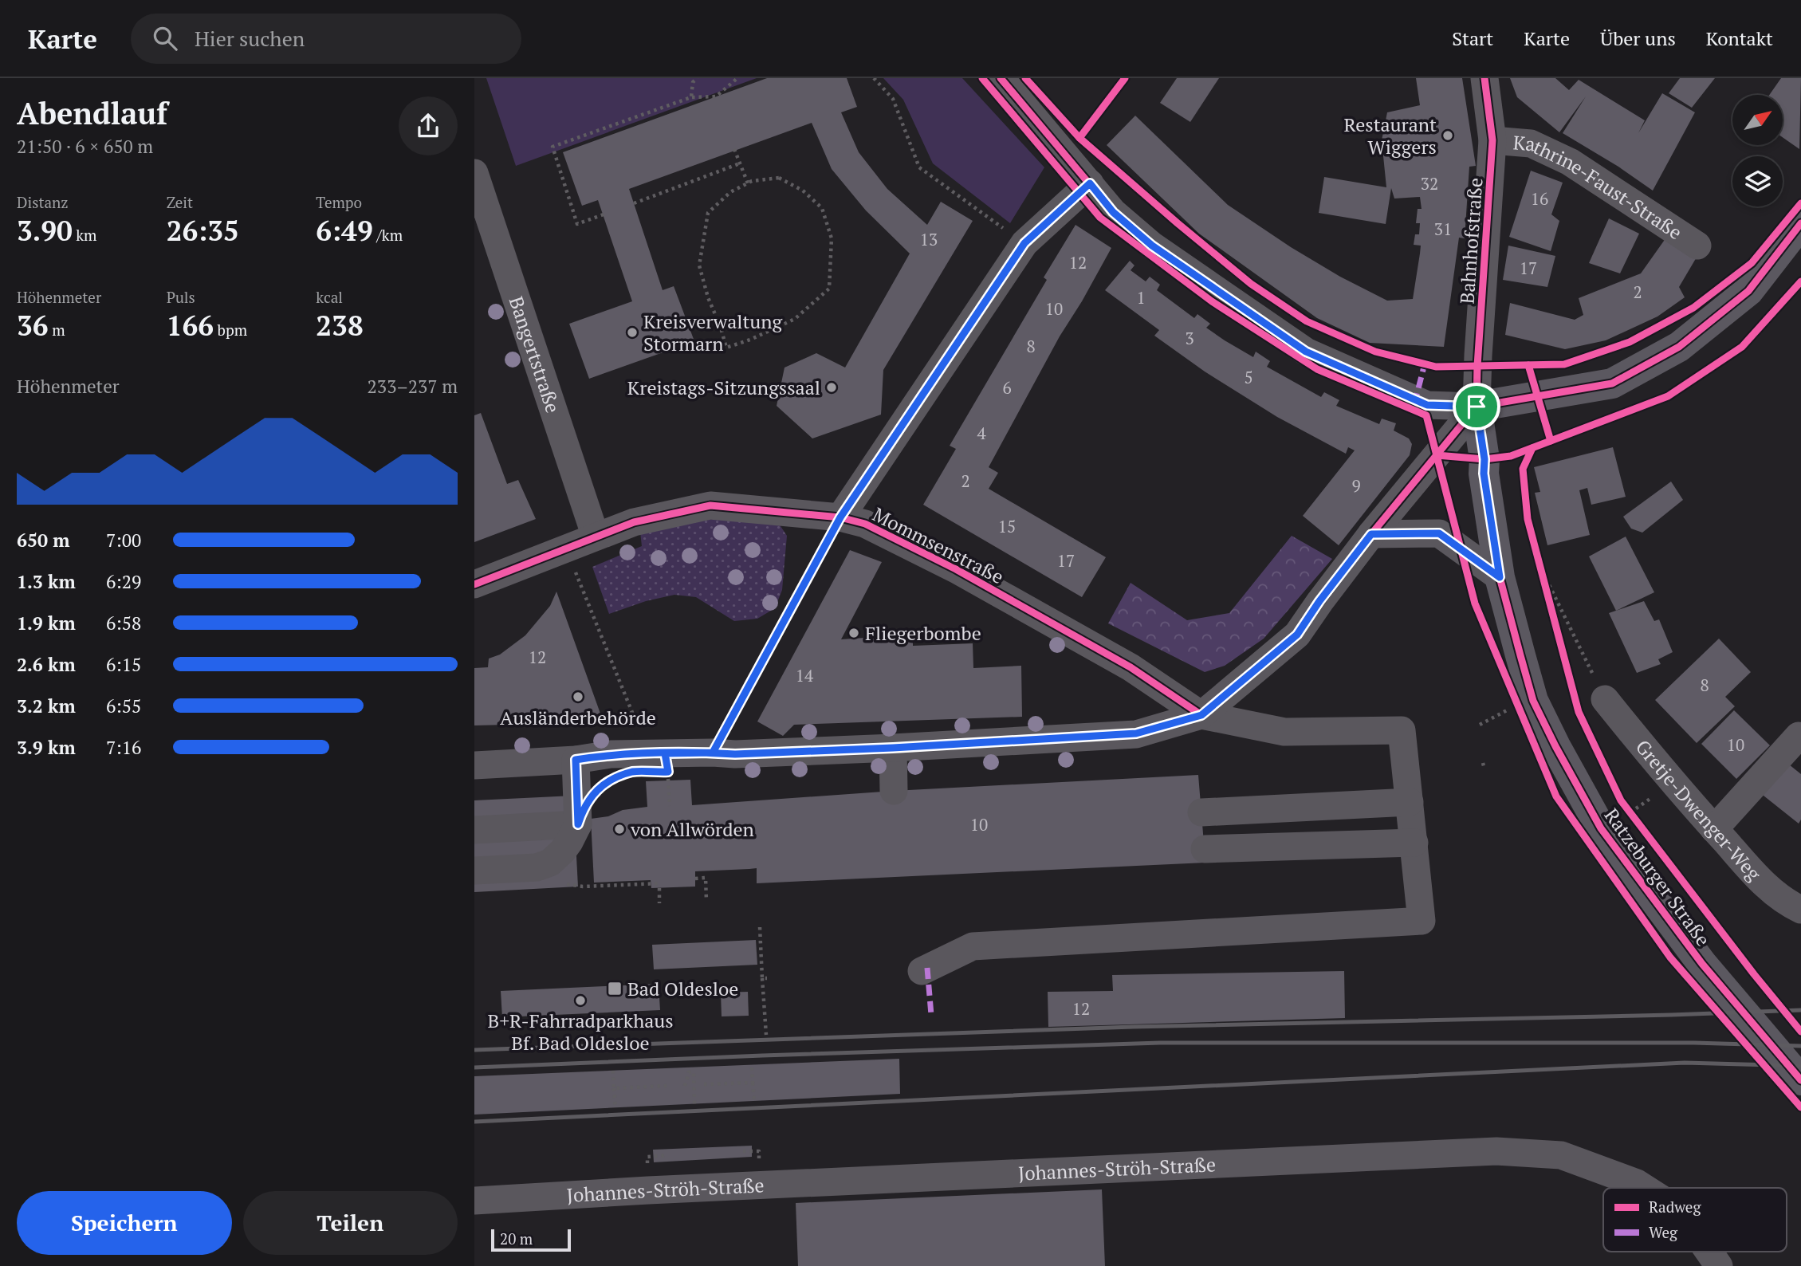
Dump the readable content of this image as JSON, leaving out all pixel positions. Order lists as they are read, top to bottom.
{
  "streets": {
    "main road": ["Ratzeburger Straße"],
    "street": [
      "Kathrine-Faust-Straße",
      "Bahnhofstraße",
      "Bangertstraße",
      "Mommsenstraße",
      "Gretje-Dwenger-Weg",
      "Johannes-Ströh-Straße"
    ]
  },
  "crossings": [
    ["Kathrine-Faust-Straße", "Bahnhofstraße"],
    ["Bahnhofstraße", "Ratzeburger Straße"],
    ["Bangertstraße", "Mommsenstraße"]
  ],
  "places": {
    "other": [
      "Restaurant Wiggers",
      "Kreisverwaltung Stormarn",
      "Kreistags-Sitzungssaal",
      "Fliegerbombe",
      "Ausländerbehörde",
      "von Allwörden",
      "B+R-Fahrradparkhaus Bf. Bad Oldesloe"
    ],
    "transit": ["Bad Oldesloe"]
  },
  "house_numbers": [
    "32",
    "16",
    "31",
    "13",
    "12",
    "17",
    "2",
    "1",
    "10",
    "3",
    "8",
    "5",
    "6",
    "4",
    "2",
    "9",
    "15",
    "17",
    "12",
    "14",
    "8",
    "10",
    "10",
    "12"
  ],
  "legend": ["Radweg", "Weg"],
  "scale_bar": "20 m",
  "north": "top right",
  "page": {
    "header": "Karte",
    "search": "Hier suchen",
    "nav": [
      "Start",
      "Karte",
      "Über uns",
      "Kontakt"
    ],
    "heading": ["Abendlauf", "21:50 · 6 × 650 m"],
    "stats": [
      ["Distanz", "3.90 km"],
      ["Zeit", "26:35"],
      ["Tempo", "6:49 /km"],
      ["Höhenmeter", "36 m"],
      ["Puls", "166 bpm"],
      ["kcal", "238"]
    ],
    "chart": ["Höhenmeter", "233–237 m"],
    "list": [
      {
        "name": "650 m",
        "note": "7:00"
      },
      {
        "name": "1.3 km",
        "note": "6:29"
      },
      {
        "name": "1.9 km",
        "note": "6:58"
      },
      {
        "name": "2.6 km",
        "note": "6:15"
      },
      {
        "name": "3.2 km",
        "note": "6:55"
      },
      {
        "name": "3.9 km",
        "note": "7:16"
      }
    ],
    "buttons": ["Speichern", "Teilen"],
    "scale": "20 m"
  }
}
